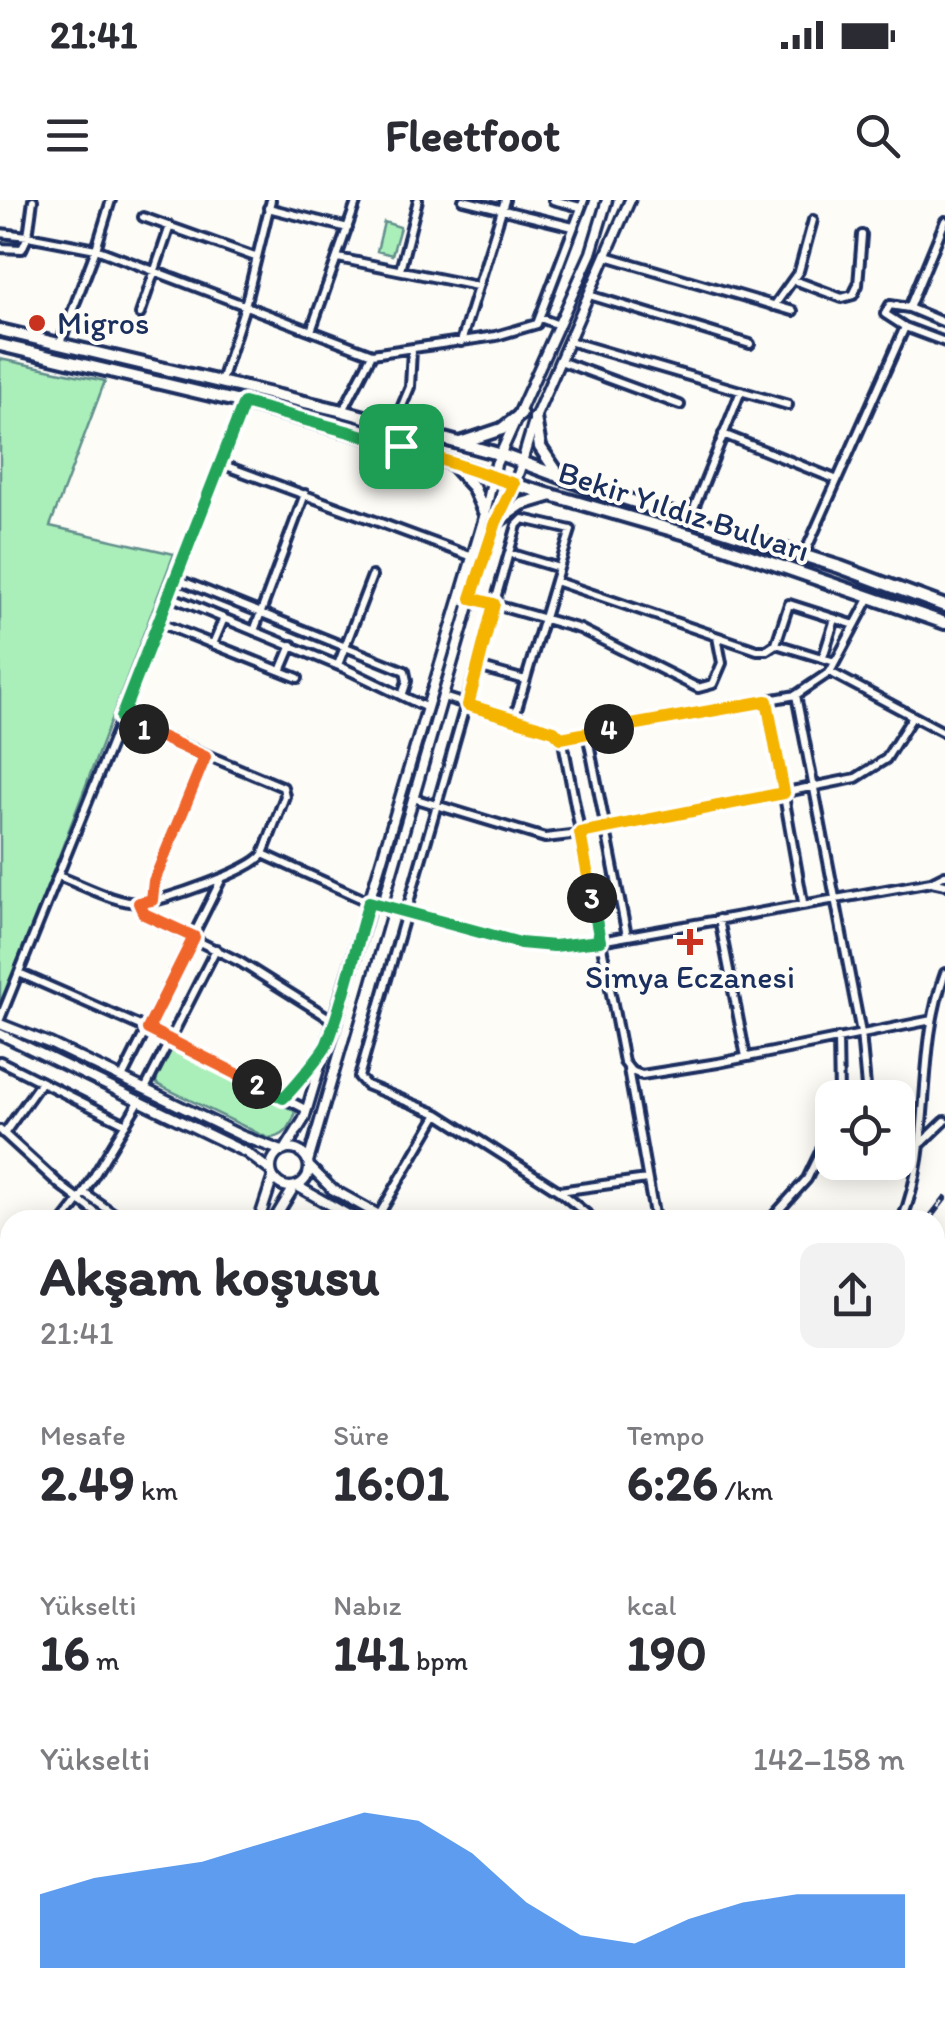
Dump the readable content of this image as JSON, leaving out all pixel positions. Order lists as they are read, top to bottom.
{
  "streets": {
    "main road": ["Bekir Yıldız Bulvarı"]
  },
  "places": {
    "other": ["Migros"],
    "health": ["Simya Eczanesi"]
  },
  "page": {
    "status": "21:41",
    "header": "Fleetfoot",
    "pins": [
      "1",
      "4",
      "3",
      "2"
    ],
    "heading": ["Akşam koşusu", "21:41"],
    "stats": [
      ["Mesafe", "2.49 km"],
      ["Süre", "16:01"],
      ["Tempo", "6:26 /km"],
      ["Yükselti", "16 m"],
      ["Nabız", "141 bpm"],
      ["kcal", "190"]
    ],
    "chart": ["Yükselti", "142–158 m"]
  }
}
